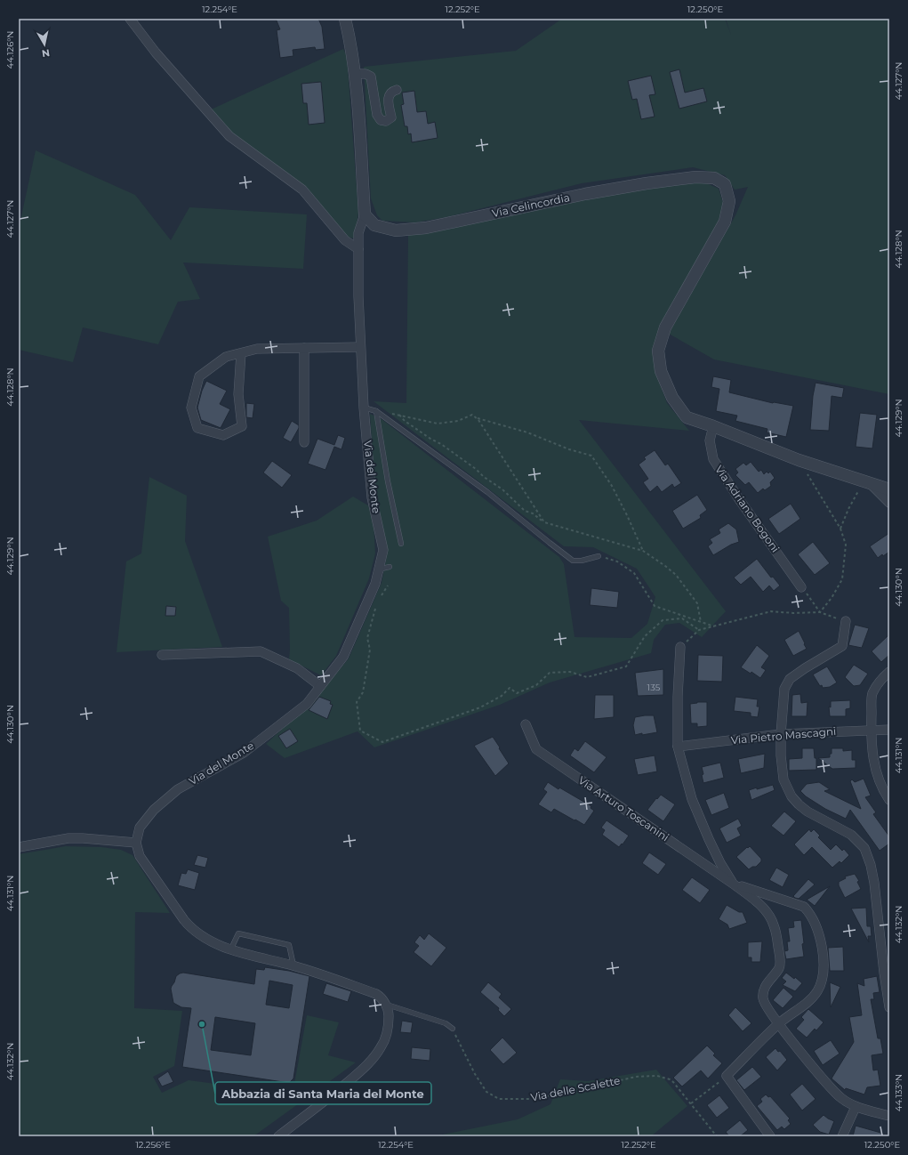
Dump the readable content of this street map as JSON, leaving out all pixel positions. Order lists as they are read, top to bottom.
{
  "streets": {
    "street": [
      "Via Celincordia",
      "Via del Monte",
      "Via Adriano Bogoni",
      "Via Pietro Mascagni",
      "Via Arturo Toscanini"
    ],
    "path": ["Via delle Scalette"]
  },
  "crossings": [
    ["Via Celincordia", "Via del Monte"],
    ["Via Celincordia", "Via Adriano Bogoni"]
  ],
  "places": ["Abbazia di Santa Maria del Monte"],
  "house_numbers": ["135"],
  "north": "bottom",
  "coordinates": [
    "12.254°E",
    "12.252°E",
    "12.250°E",
    "44.126°N",
    "44.127°N",
    "44.128°N",
    "44.129°N",
    "44.130°N",
    "44.131°N",
    "44.132°N",
    "44.133°N",
    "12.256°E"
  ]
}
